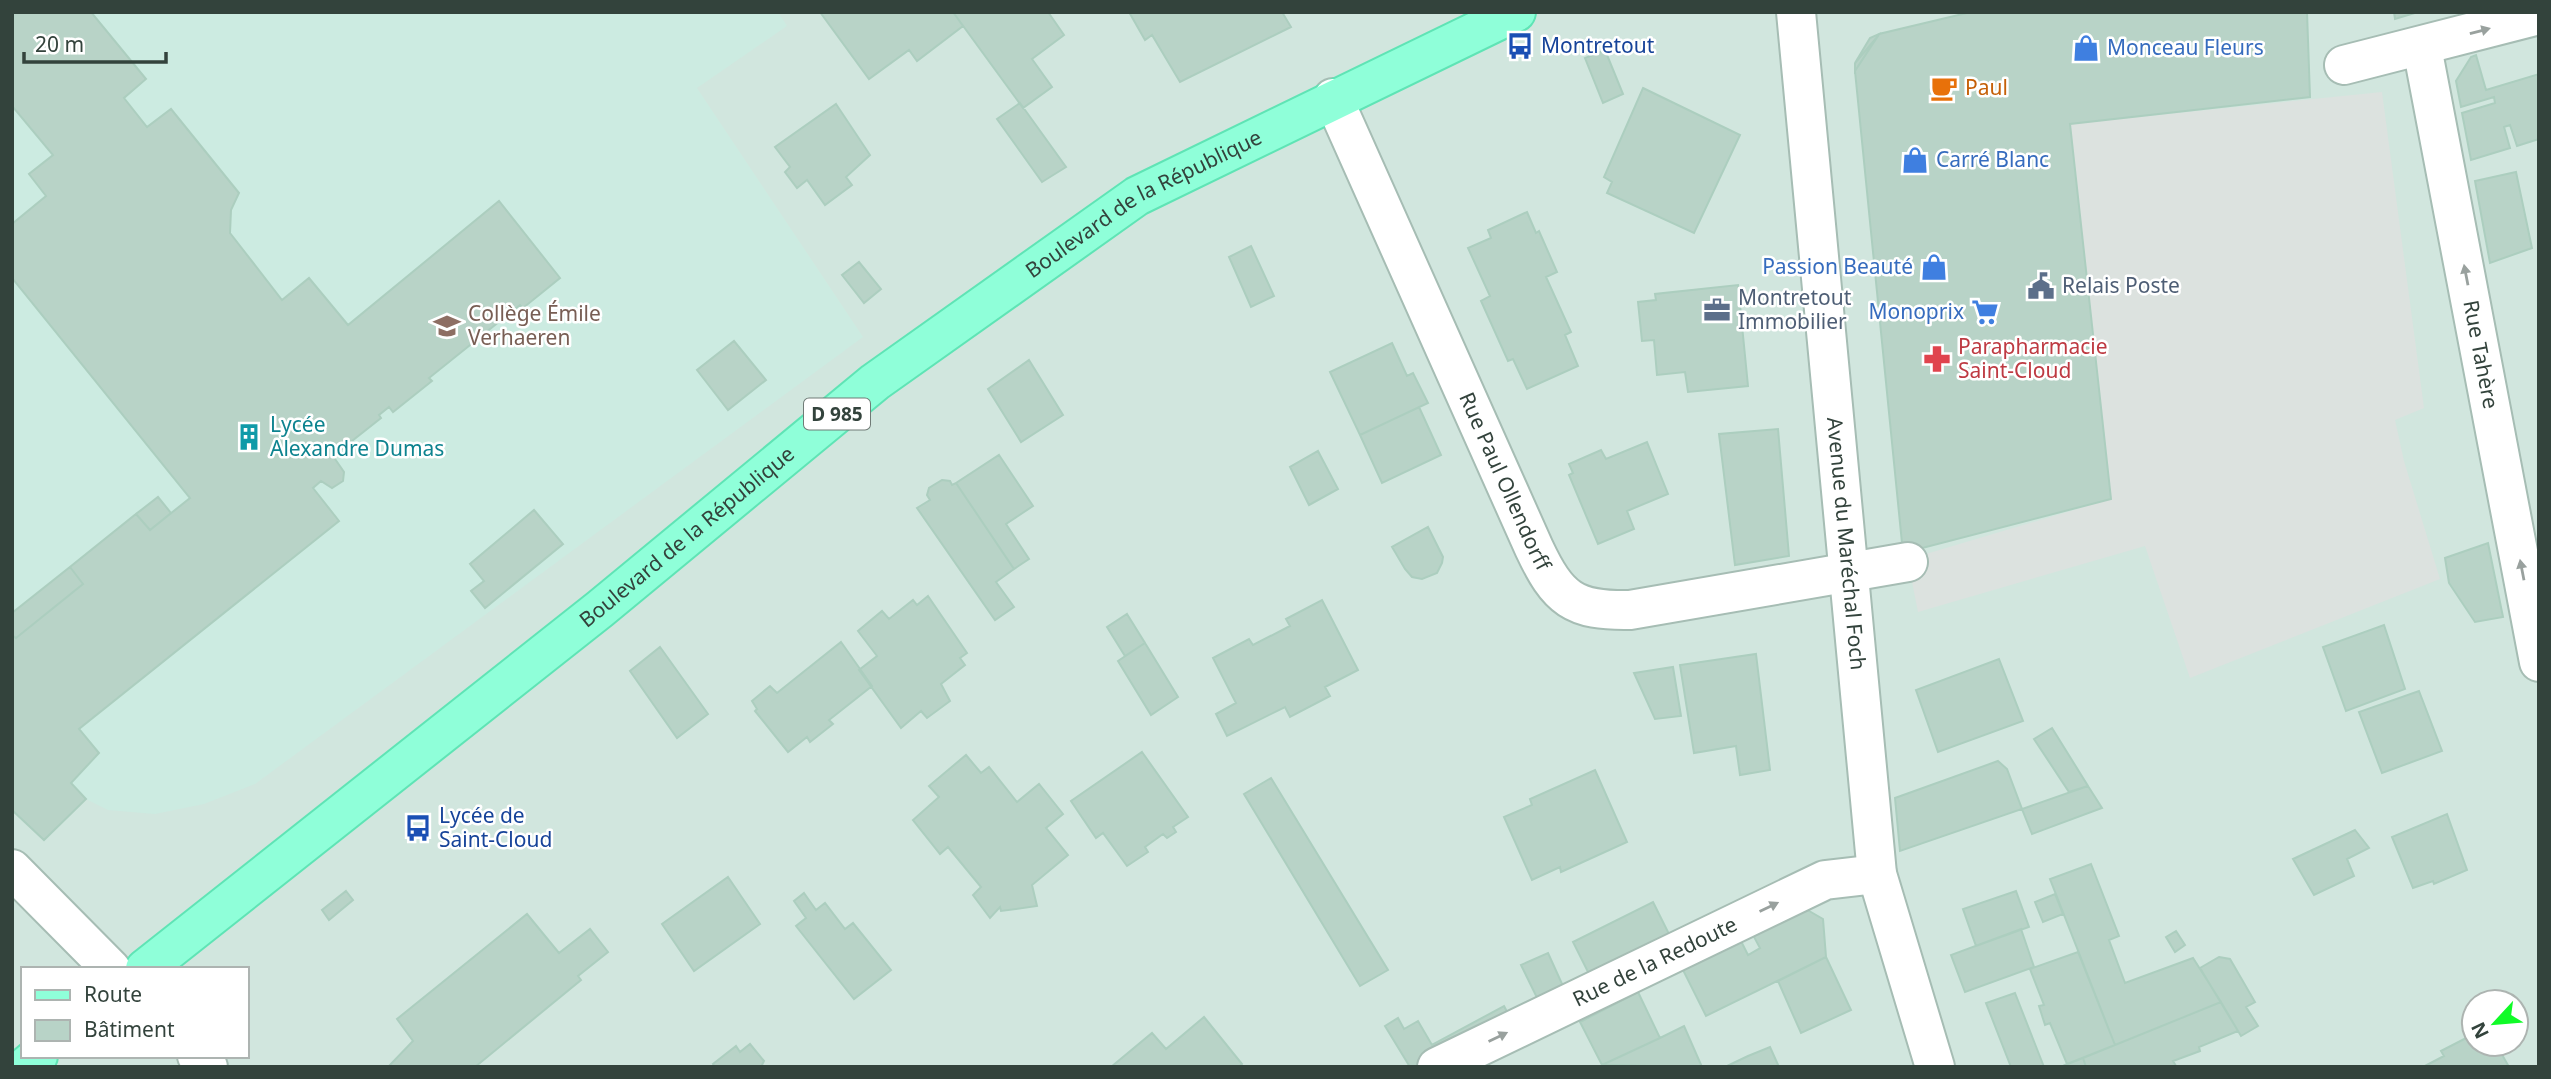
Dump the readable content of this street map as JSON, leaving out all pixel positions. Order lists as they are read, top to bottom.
{
  "streets": {
    "main road": ["Boulevard de la République", "D 985"],
    "street": [
      "Rue Tahère",
      "Rue Paul Ollendorff",
      "Avenue du Maréchal Foch",
      "Rue de la Redoute"
    ]
  },
  "crossings": [
    ["Boulevard de la République", "Rue Paul Ollendorff"],
    ["Rue Paul Ollendorff", "Avenue du Maréchal Foch"],
    ["Avenue du Maréchal Foch", "Rue de la Redoute"]
  ],
  "one_way": ["Rue Tahère", "Rue de la Redoute"],
  "places": {
    "bus stop": ["Montretout", "Lycée de Saint-Cloud"],
    "shop": ["Monceau Fleurs", "Carré Blanc", "Passion Beauté"],
    "cafe": ["Paul"],
    "public building": ["Relais Poste"],
    "office": ["Montretout Immobilier"],
    "supermarket": ["Monoprix"],
    "school or university": ["Collège Émile Verhaeren"],
    "pharmacy": ["Parapharmacie Saint-Cloud"],
    "building": ["Lycée Alexandre Dumas"]
  },
  "legend": ["Route", "Bâtiment"],
  "scale_bar": "20 m",
  "north": "bottom left"
}
